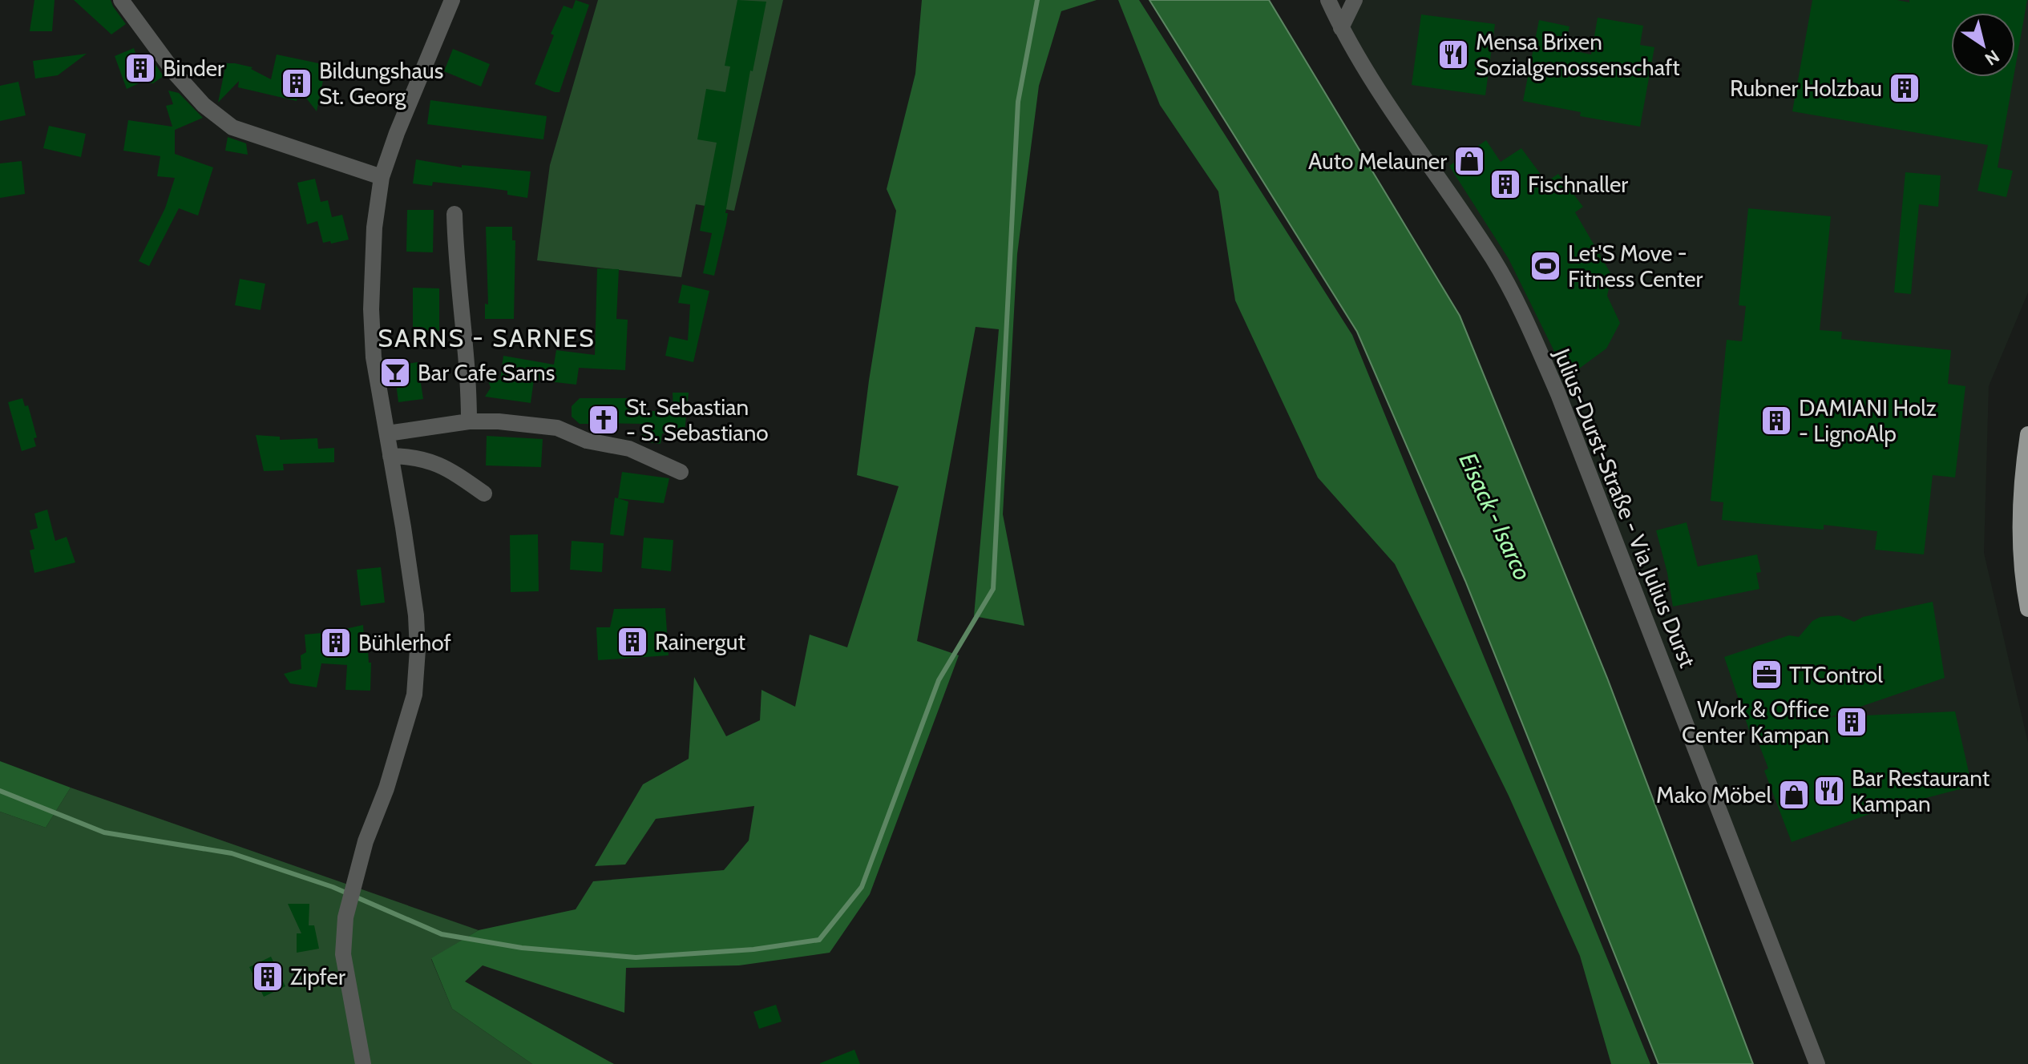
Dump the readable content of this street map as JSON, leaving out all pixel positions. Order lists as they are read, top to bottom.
{
  "streets": {
    "street": ["Julius-Durst-Straße - Via Julius Durst"]
  },
  "districts": ["SARNS - SARNES"],
  "water": ["Eisack - Isarco"],
  "places": {
    "restaurant": ["Mensa Brixen Sozialgenossenschaft", "Bar Restaurant Kampan"],
    "building": [
      "Binder",
      "Bildungshaus St. Georg",
      "Rubner Holzbau",
      "Fischnaller",
      "DAMIANI Holz - LignoAlp",
      "Rainergut",
      "Bühlerhof",
      "Work & Office Center Kampan",
      "Zipfer"
    ],
    "shop": ["Auto Melauner", "Mako Möbel"],
    "sports": ["Let'S Move - Fitness Center"],
    "bar": ["Bar Cafe Sarns"],
    "church": ["St. Sebastian - S. Sebastiano"],
    "office": ["TTControl"]
  },
  "north": "bottom right"
}
